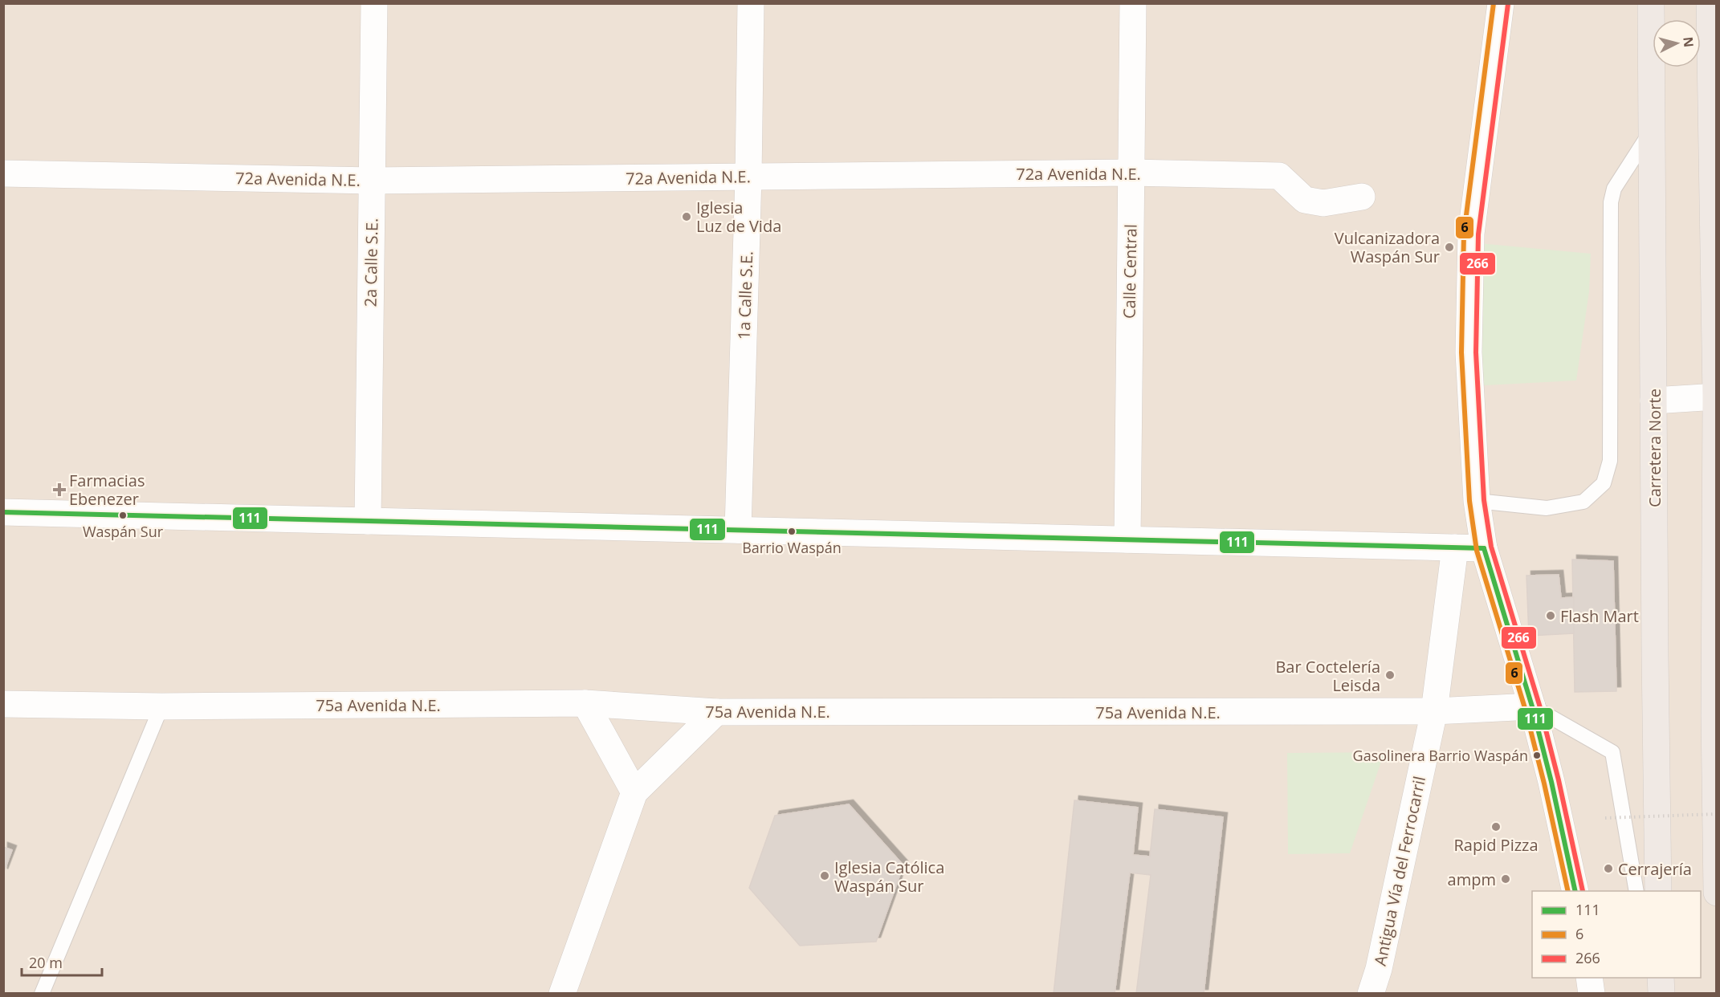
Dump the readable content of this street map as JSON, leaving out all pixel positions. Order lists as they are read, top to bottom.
{
  "streets": {
    "highway": ["Carretera Norte"],
    "street": [
      "72a Avenida N.E.",
      "2a Calle S.E.",
      "Calle Central",
      "1a Calle S.E.",
      "75a Avenida N.E.",
      "Antigua Vía del Ferrocarril"
    ]
  },
  "crossings": [
    ["72a Avenida N.E.", "2a Calle S.E."],
    ["72a Avenida N.E.", "Calle Central"],
    ["72a Avenida N.E.", "1a Calle S.E."],
    ["75a Avenida N.E.", "Antigua Vía del Ferrocarril"]
  ],
  "places": {
    "other": [
      "Iglesia Luz de Vida",
      "Vulcanizadora Waspán Sur",
      "Waspán Sur",
      "Barrio Waspán",
      "Flash Mart",
      "Bar Coctelería Leisda",
      "Gasolinera Barrio Waspán",
      "Rapid Pizza",
      "Cerrajería",
      "Iglesia Católica Waspán Sur",
      "ampm"
    ],
    "health": ["Farmacias Ebenezer"]
  },
  "lines": ["transit line 6", "transit line 266", "transit line 111"],
  "legend": ["111", "6", "266"],
  "scale_bar": "20 m",
  "north": "right"
}
